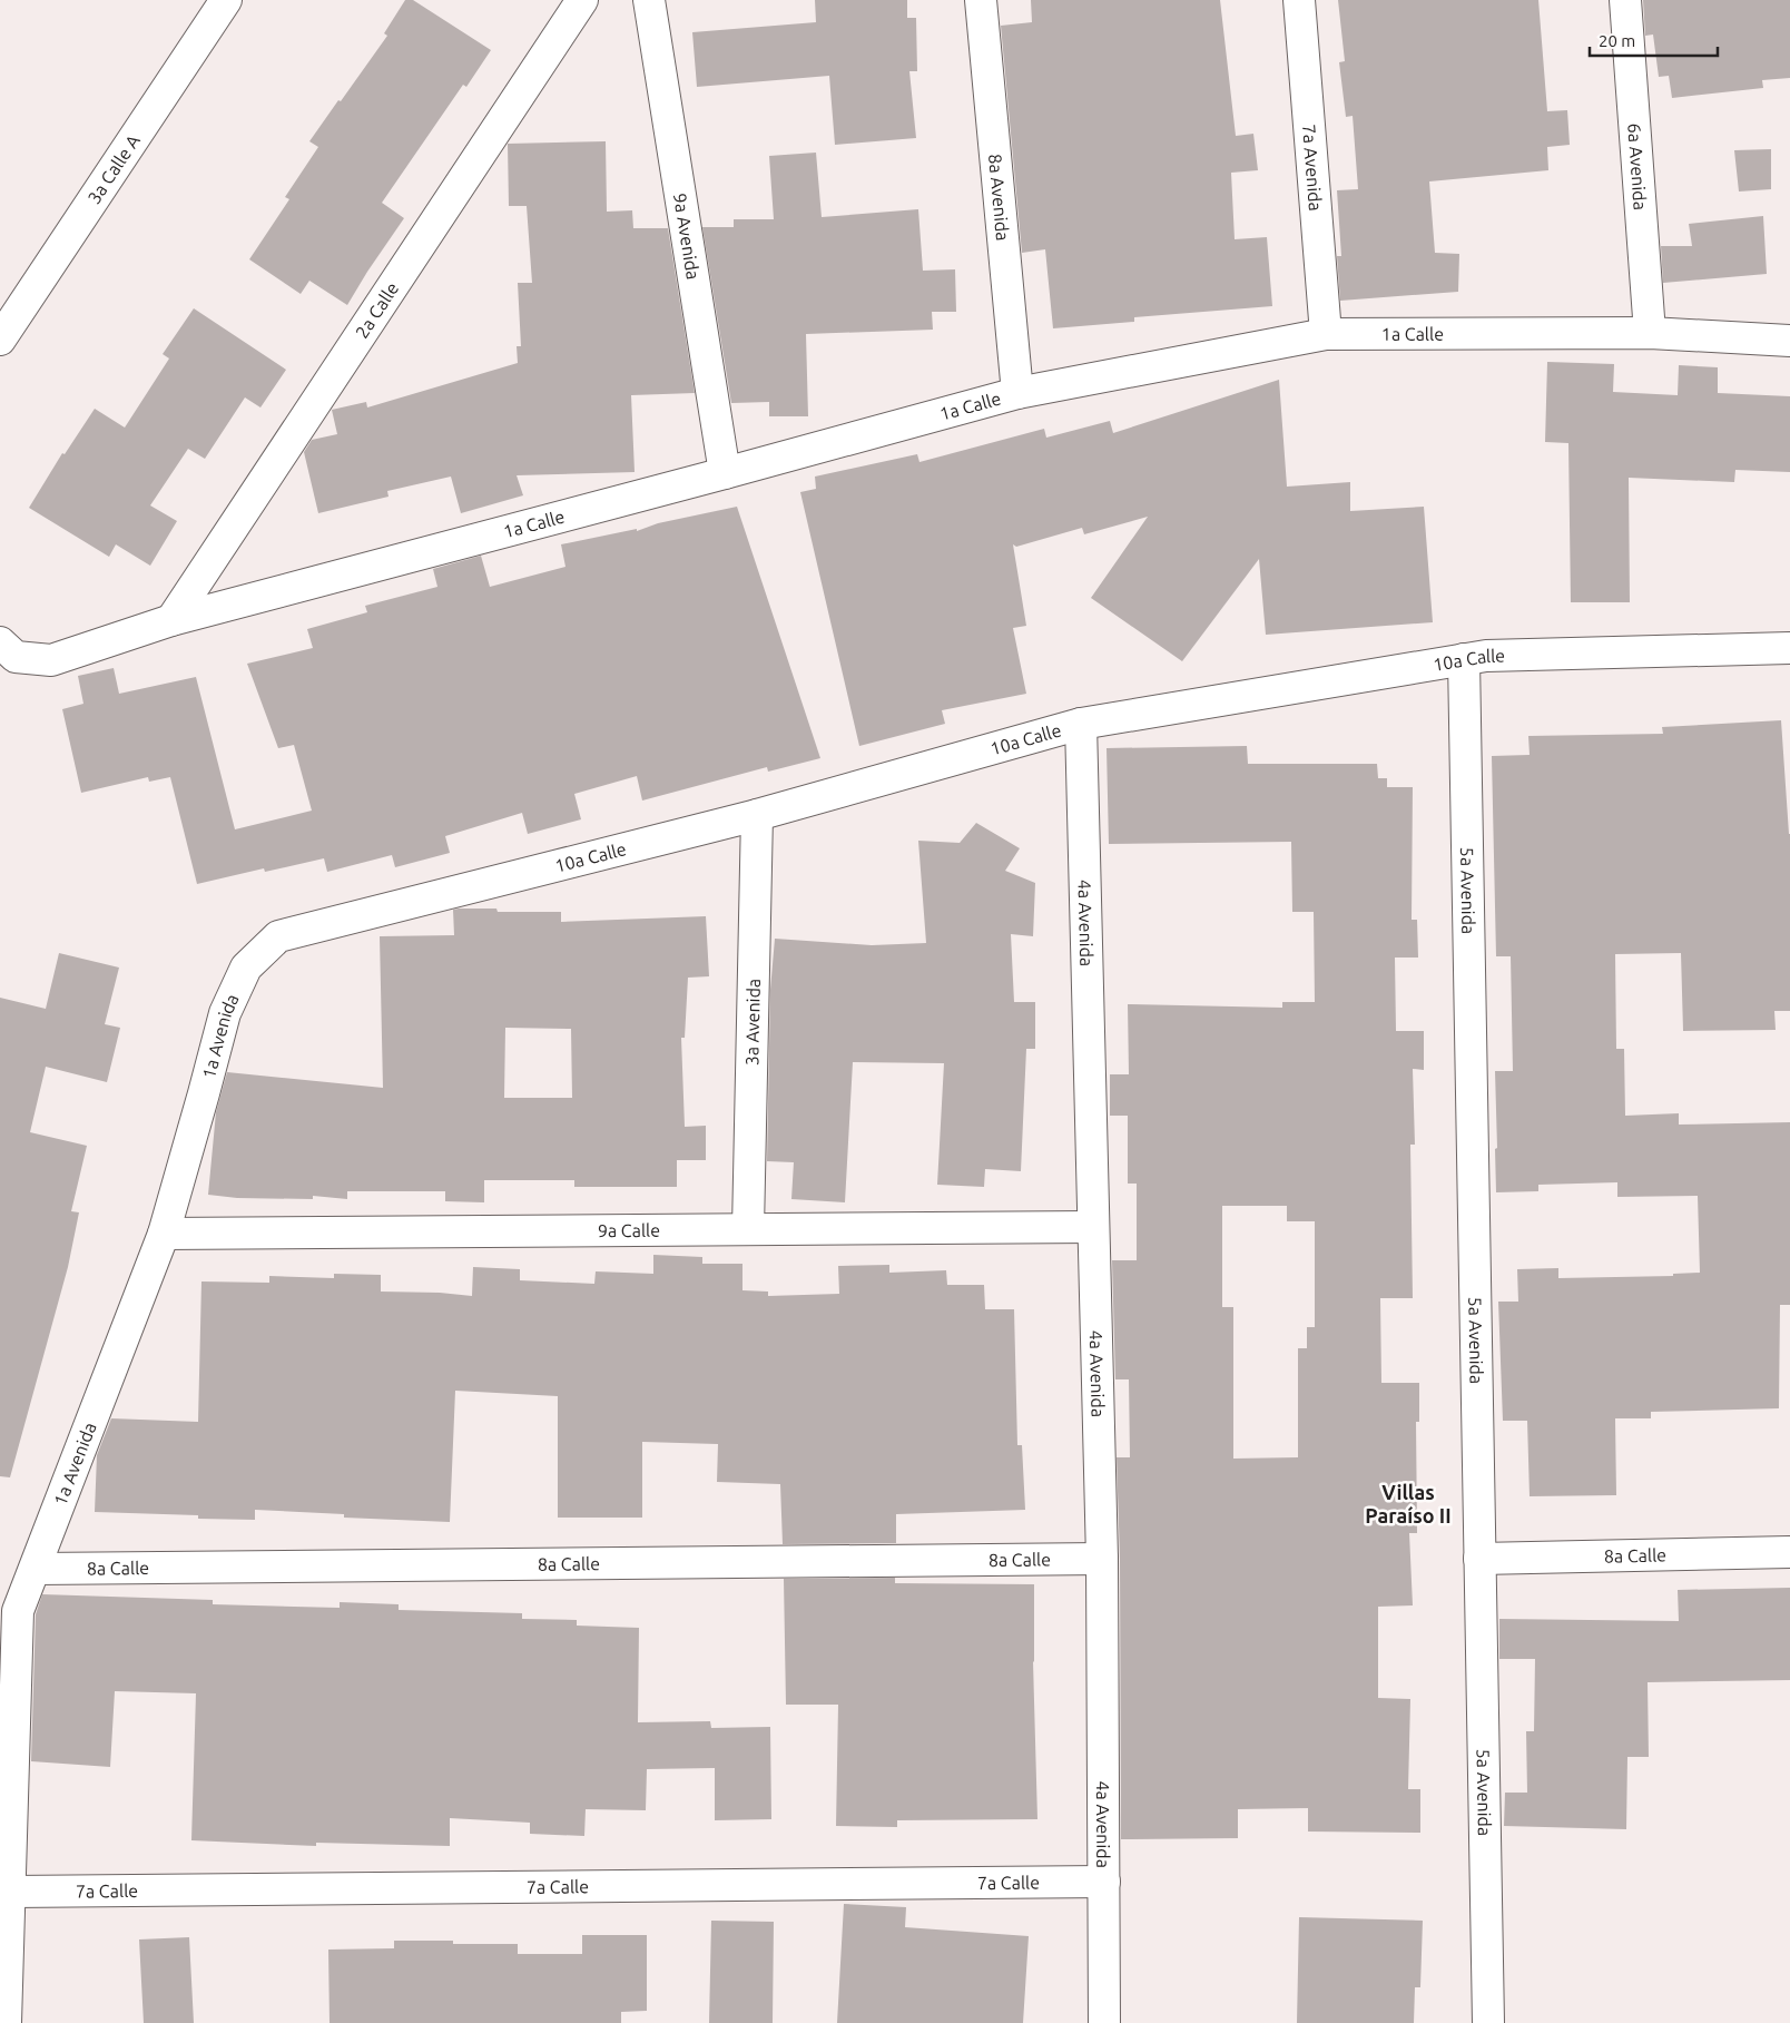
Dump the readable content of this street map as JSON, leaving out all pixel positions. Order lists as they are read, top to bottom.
{
  "streets": {
    "street": [
      "6a Avenida",
      "7a Avenida",
      "3a Calle A",
      "8a Avenida",
      "9a Avenida",
      "2a Calle",
      "1a Calle",
      "10a Calle",
      "5a Avenida",
      "4a Avenida",
      "3a Avenida",
      "1a Avenida",
      "9a Calle",
      "8a Calle",
      "7a Calle"
    ]
  },
  "crossings": [
    ["6a Avenida", "1a Calle"],
    ["7a Avenida", "1a Calle"],
    ["8a Avenida", "1a Calle"],
    ["9a Avenida", "1a Calle"],
    ["2a Calle", "1a Calle"],
    ["10a Calle", "5a Avenida"],
    ["10a Calle", "4a Avenida"],
    ["10a Calle", "3a Avenida"],
    ["10a Calle", "1a Avenida"],
    ["5a Avenida", "8a Calle"],
    ["4a Avenida", "9a Calle"],
    ["4a Avenida", "8a Calle"],
    ["4a Avenida", "7a Calle"],
    ["3a Avenida", "9a Calle"],
    ["1a Avenida", "9a Calle"],
    ["1a Avenida", "8a Calle"],
    ["1a Avenida", "7a Calle"]
  ],
  "districts": ["Villas Paraíso II"],
  "scale_bar": "20 m"
}
